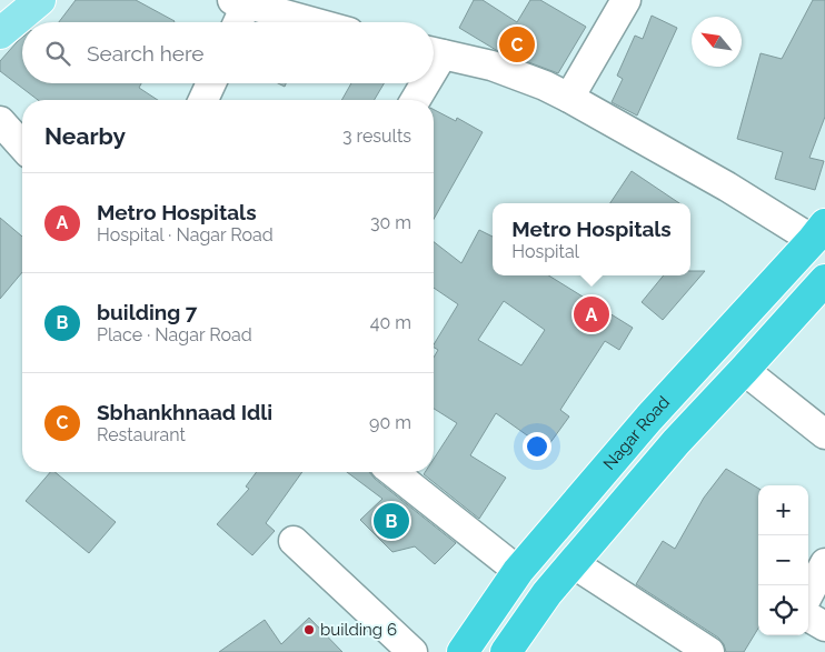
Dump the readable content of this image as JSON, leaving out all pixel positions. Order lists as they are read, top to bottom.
{
  "streets": {
    "highway": ["Nagar Road"]
  },
  "places": ["building 6"],
  "north": "top left",
  "page": {
    "search": "Search here",
    "pins": ["C", "A", "B"],
    "heading": ["Nearby", "3 results"],
    "list": [
      {
        "mark": "A",
        "name": "Metro Hospitals",
        "note": "Hospital · Nagar Road",
        "value": "30 m"
      },
      {
        "mark": "B",
        "name": "building 7",
        "note": "Place · Nagar Road",
        "value": "40 m"
      },
      {
        "mark": "C",
        "name": "Sbhankhnaad Idli",
        "note": "Restaurant",
        "value": "90 m"
      }
    ],
    "popup": ["Metro Hospitals", "Hospital"],
    "map_buttons": ["+", "−"]
  }
}
